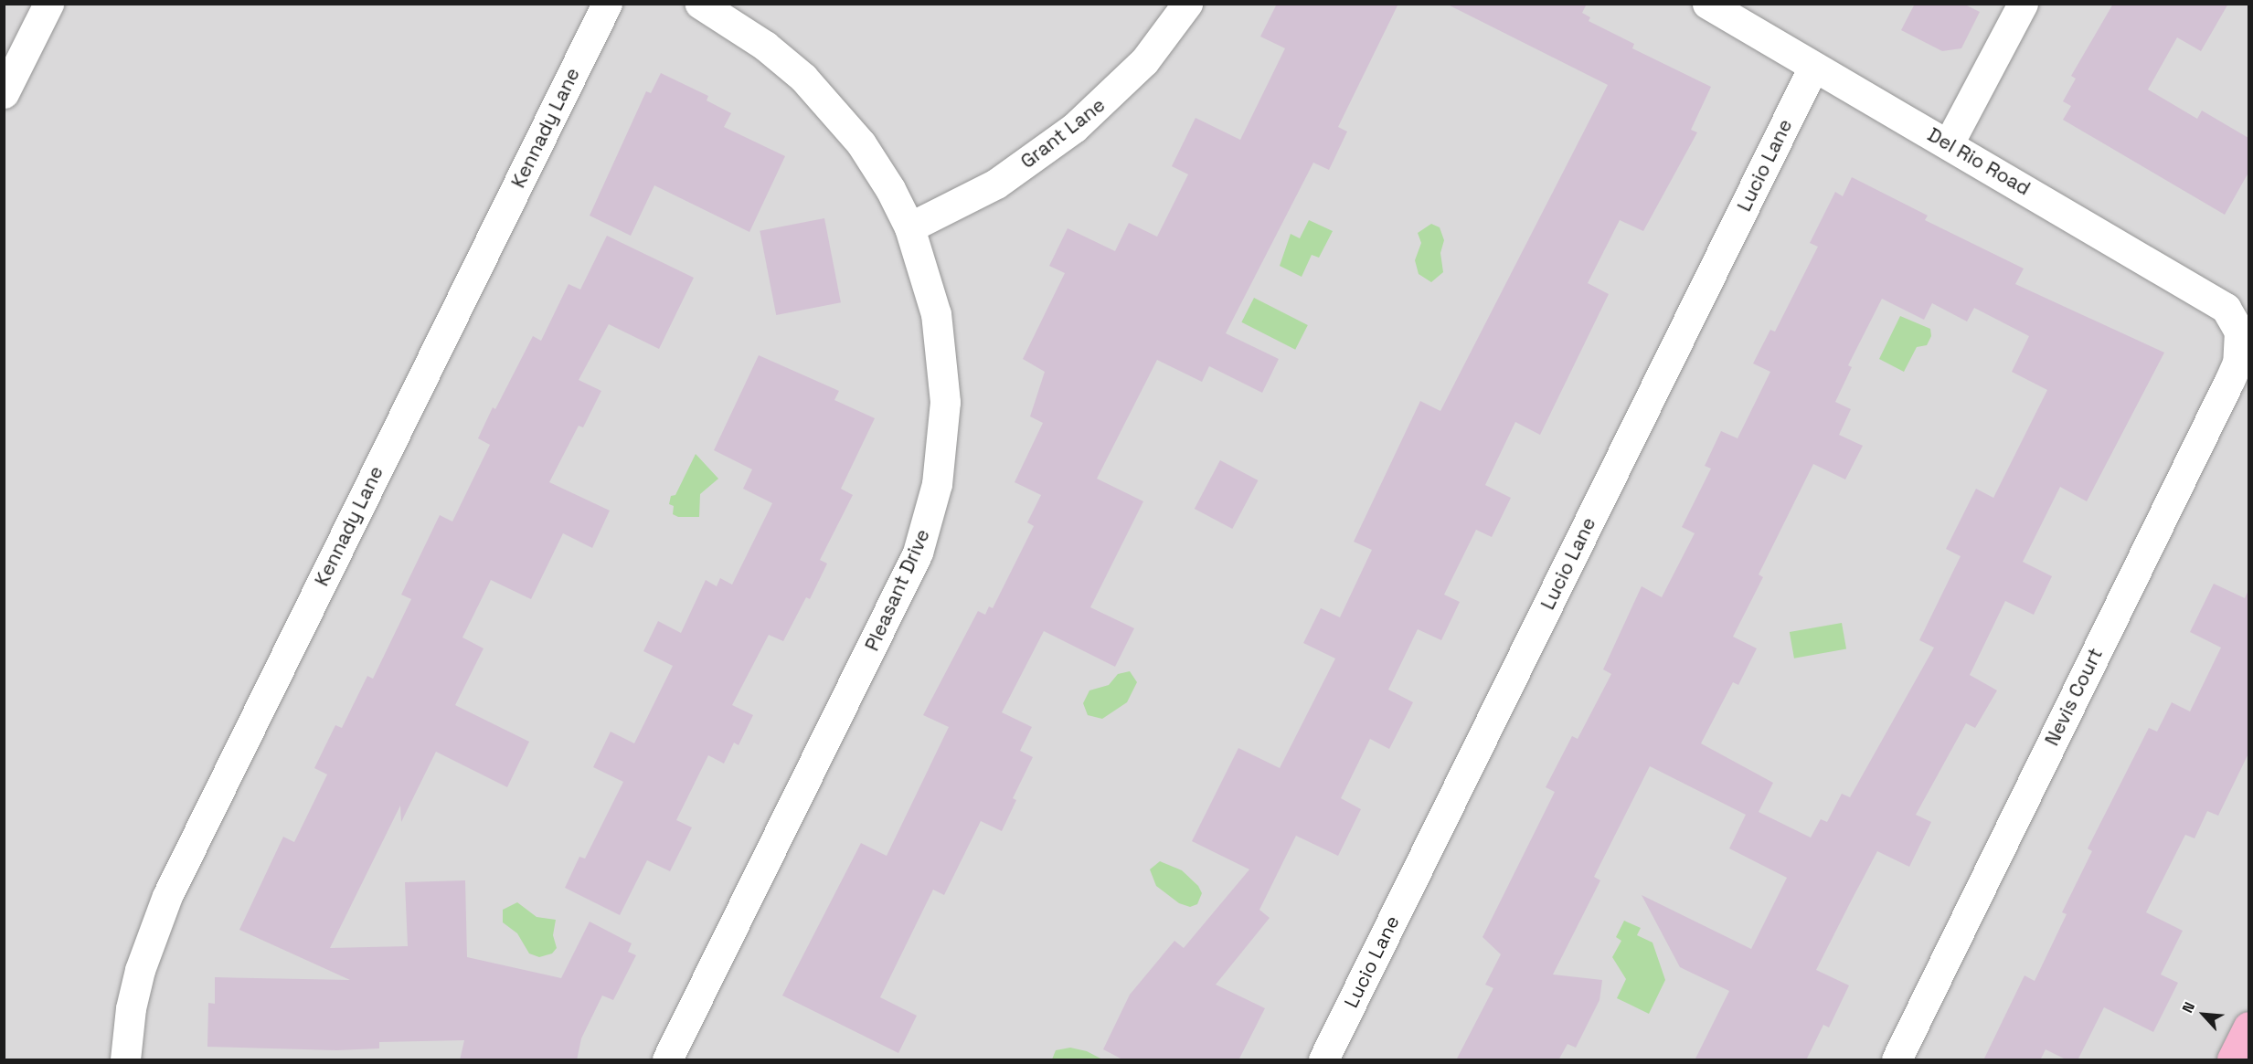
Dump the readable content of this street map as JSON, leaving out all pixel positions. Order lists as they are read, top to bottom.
{
  "streets": {
    "street": [
      "Kennady Lane",
      "Grant Lane",
      "Del Rio Road",
      "Lucio Lane",
      "Pleasant Drive",
      "Nevis Court"
    ]
  },
  "crossings": [
    ["Grant Lane", "Pleasant Drive"],
    ["Del Rio Road", "Lucio Lane"],
    ["Del Rio Road", "Nevis Court"]
  ],
  "north": "top left"
}
